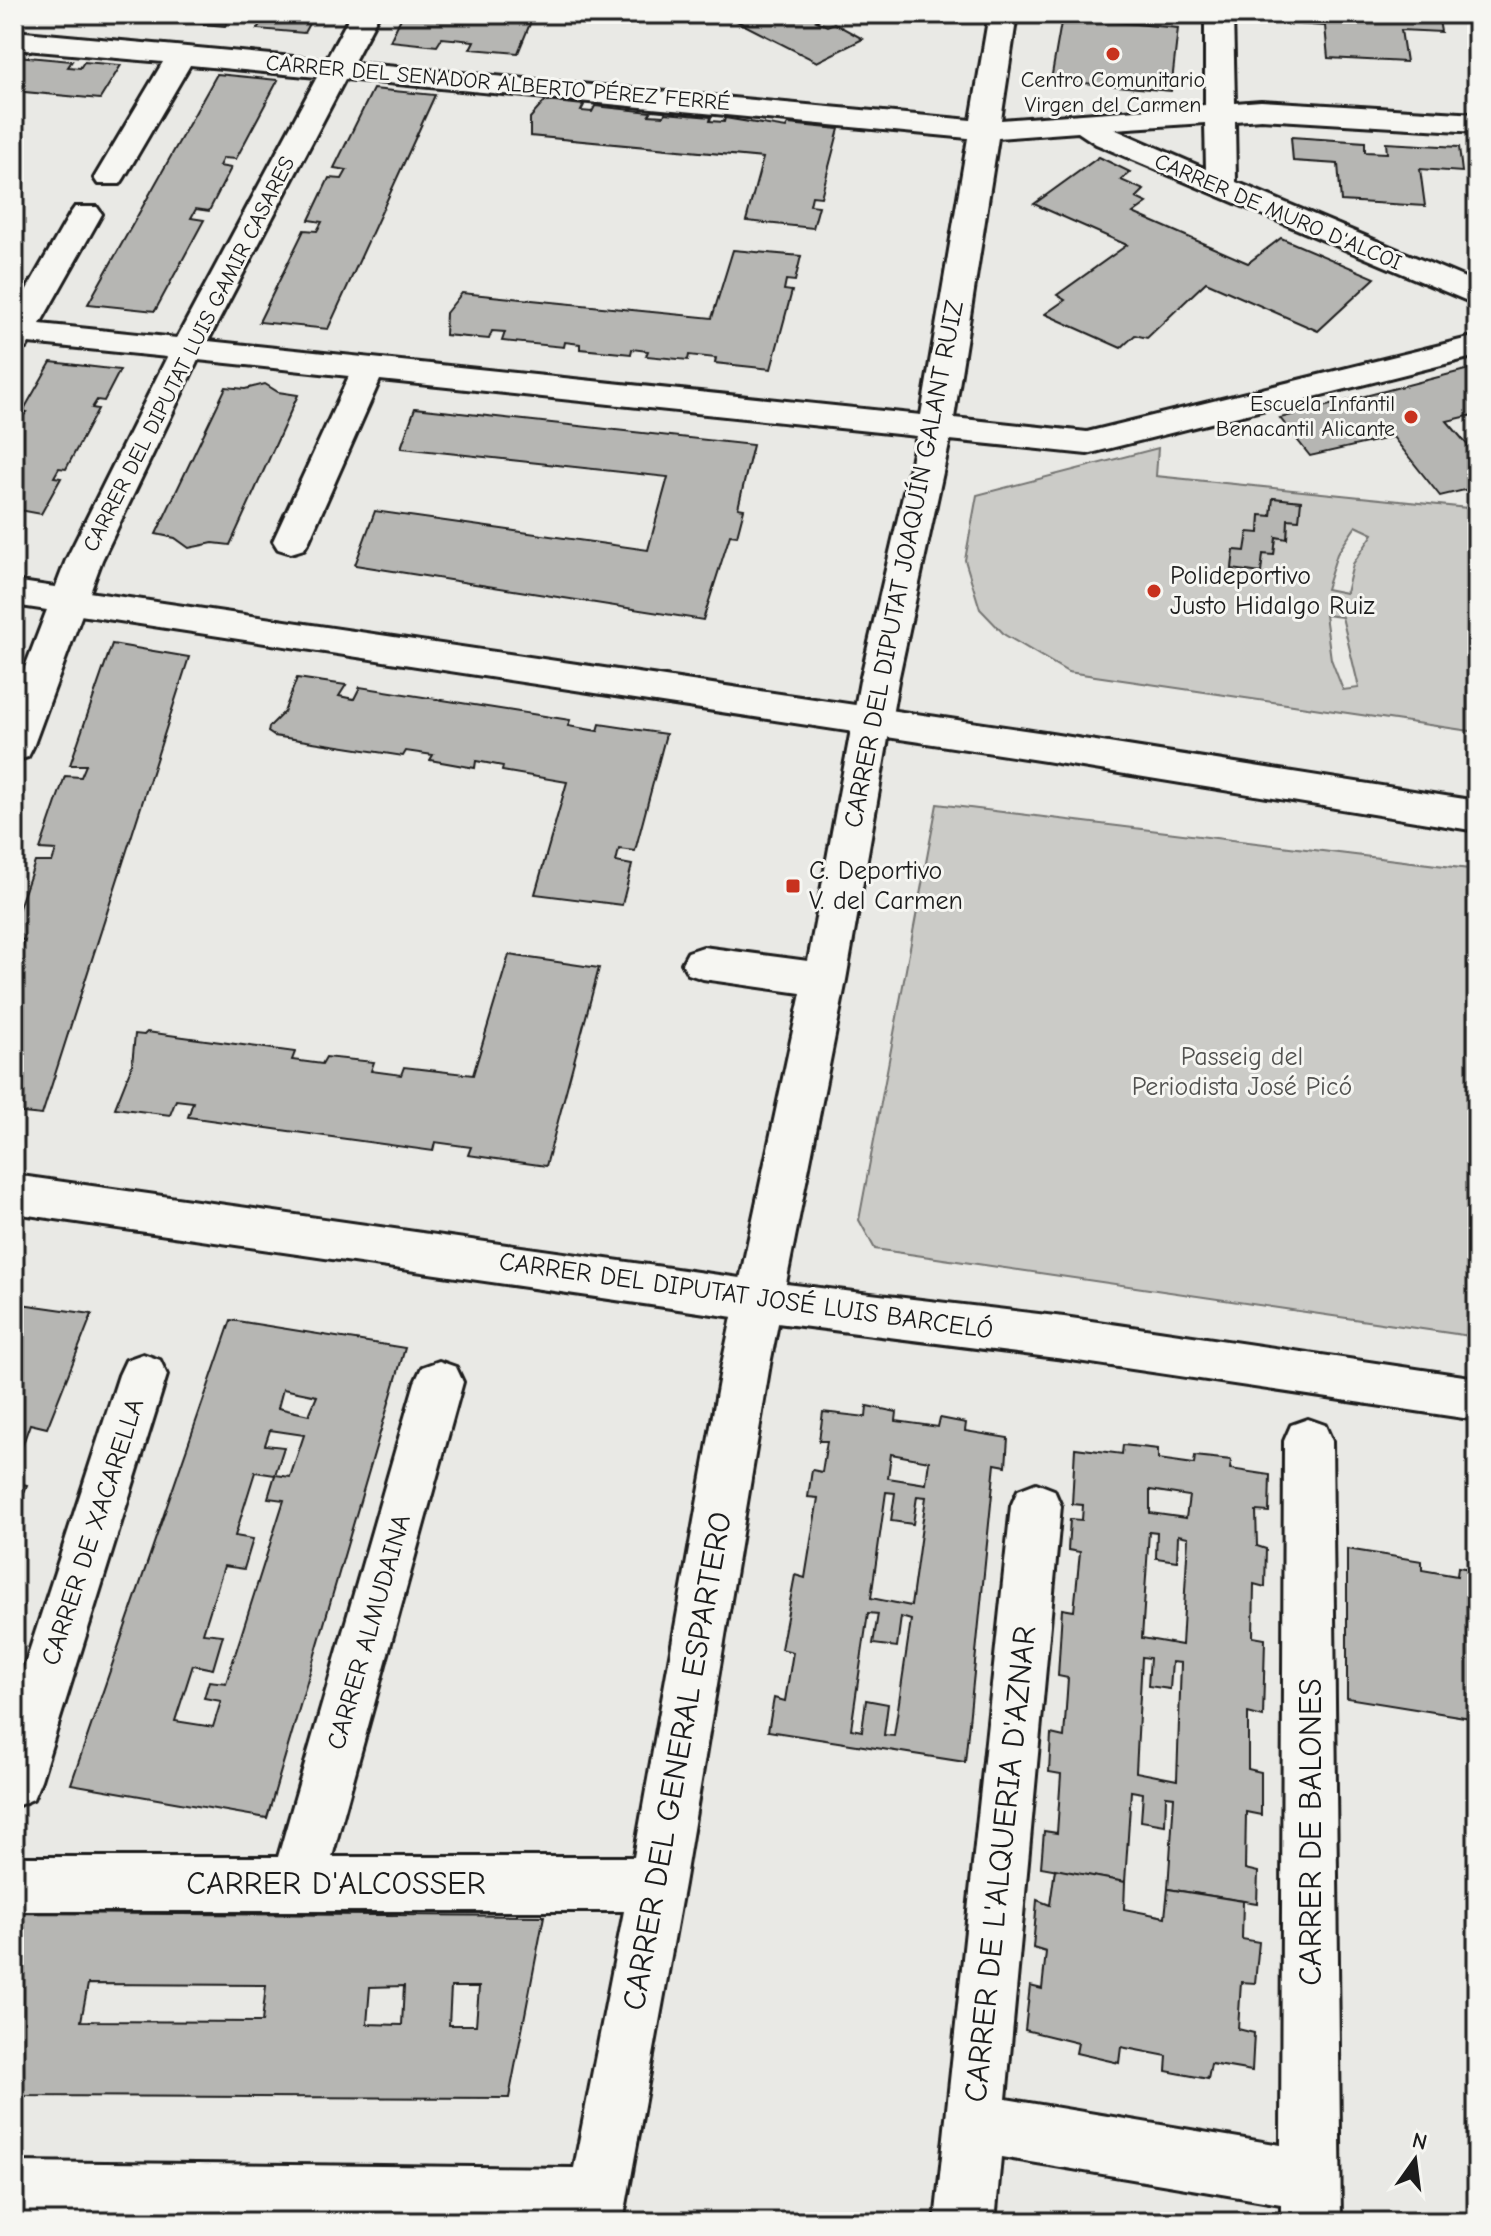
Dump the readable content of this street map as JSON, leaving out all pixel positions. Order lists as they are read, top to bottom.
{
  "streets": {
    "street": [
      "CARRER DEL SENADOR ALBERTO PÉREZ FERRÉ",
      "CARRER DE MURO D'ALCOI",
      "CARRER DEL DIPUTAT LUIS GAMIR CASARES",
      "CARRER DEL DIPUTAT JOAQUÍN GALANT RUIZ",
      "CARRER DEL DIPUTAT JOSÉ LUIS BARCELÓ",
      "CARRER DE XACARELLA",
      "CARRER ALMUDAINA",
      "CARRER DEL GENERAL ESPARTERO",
      "CARRER DE BALONES",
      "CARRER DE L'ALQUERIA D'AZNAR",
      "CARRER D'ALCOSSER"
    ]
  },
  "crossings": [
    ["CARRER DEL SENADOR ALBERTO PÉREZ FERRÉ", "CARRER DE MURO D'ALCOI"],
    ["CARRER DEL SENADOR ALBERTO PÉREZ FERRÉ", "CARRER DEL DIPUTAT LUIS GAMIR CASARES"],
    ["CARRER DEL SENADOR ALBERTO PÉREZ FERRÉ", "CARRER DEL DIPUTAT JOAQUÍN GALANT RUIZ"],
    ["CARRER DEL DIPUTAT JOAQUÍN GALANT RUIZ", "CARRER DEL DIPUTAT JOSÉ LUIS BARCELÓ"],
    ["CARRER DEL DIPUTAT JOAQUÍN GALANT RUIZ", "CARRER DEL GENERAL ESPARTERO"],
    ["CARRER DEL DIPUTAT JOSÉ LUIS BARCELÓ", "CARRER DEL GENERAL ESPARTERO"],
    ["CARRER ALMUDAINA", "CARRER D'ALCOSSER"],
    ["CARRER DEL GENERAL ESPARTERO", "CARRER D'ALCOSSER"]
  ],
  "parks": ["Passeig del Periodista José Picó"],
  "places": {
    "other": ["Centro Comunitario Virgen del Carmen", "Escuela Infantil Benacantil Alicante", "Polideportivo Justo Hidalgo Ruiz"],
    "transit": ["C. Deportivo V. del Carmen"]
  },
  "north": "top"
}
